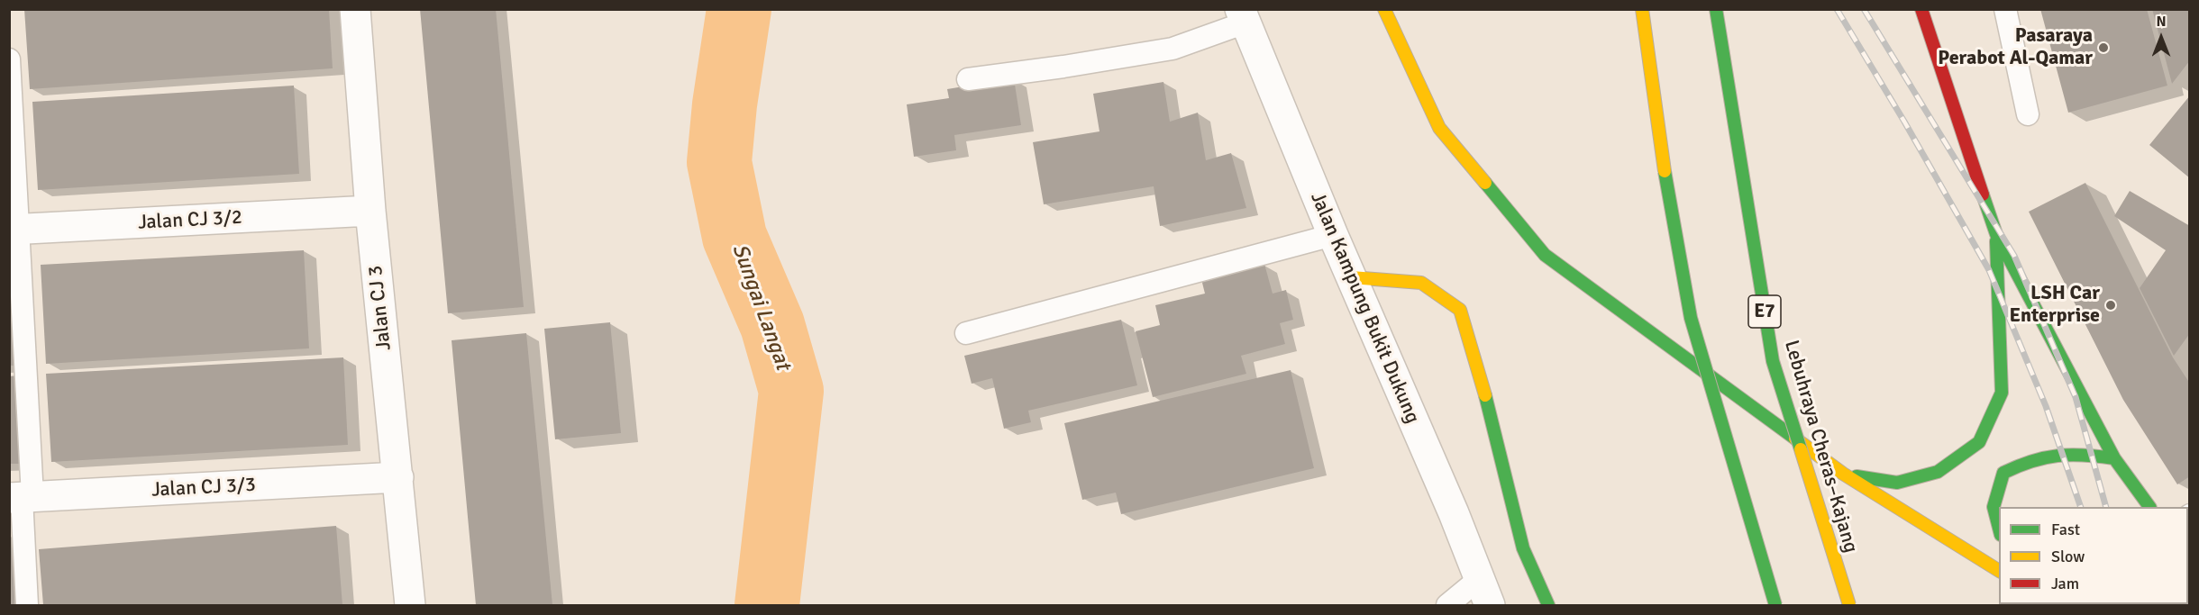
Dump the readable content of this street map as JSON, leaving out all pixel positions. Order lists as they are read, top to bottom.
{
  "streets": {
    "highway": ["E7", "Lebuhraya Cheras–Kajang"],
    "street": [
      "Jalan CJ 3/2",
      "Jalan CJ 3",
      "Jalan Kampung Bukit Dukung",
      "Jalan CJ 3/3"
    ]
  },
  "crossings": [
    ["Jalan CJ 3/2", "Jalan CJ 3"],
    ["Jalan CJ 3", "Jalan CJ 3/3"]
  ],
  "water": ["Sungai Langat"],
  "places": ["Pasaraya Perabot Al-Qamar", "LSH Car Enterprise"],
  "legend": ["Fast", "Slow", "Jam"],
  "north": "top"
}
